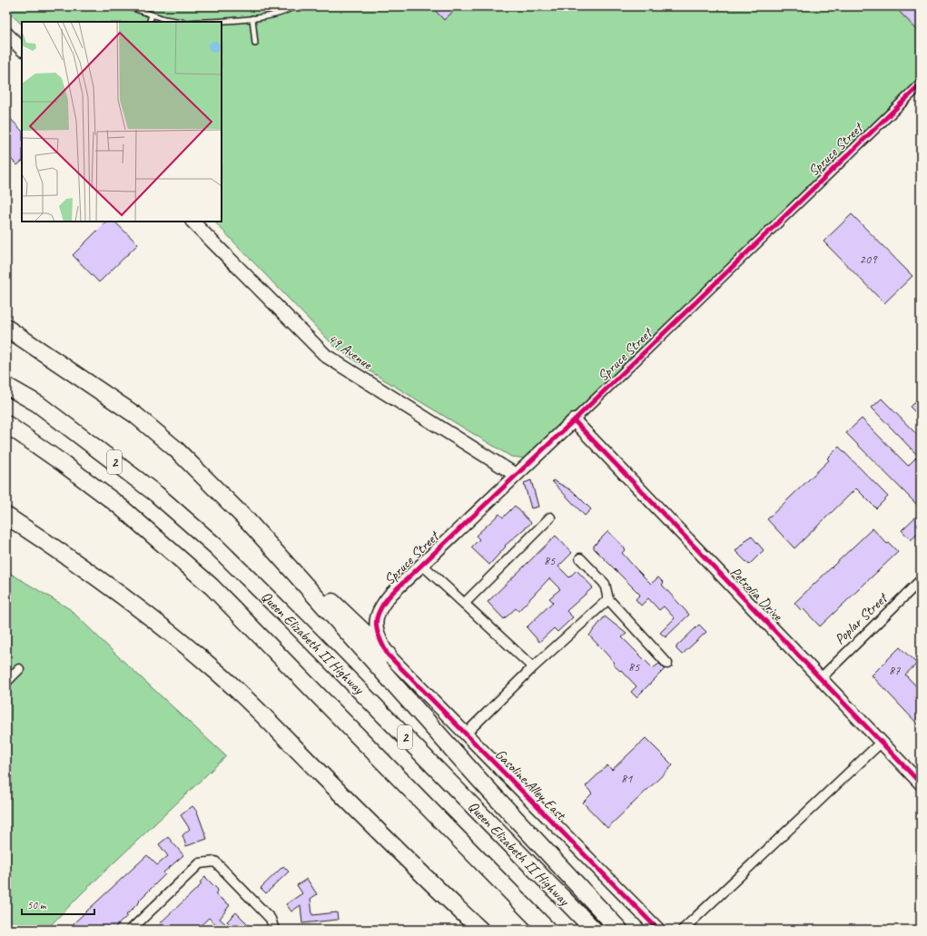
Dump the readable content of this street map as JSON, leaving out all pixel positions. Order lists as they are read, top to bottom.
{
  "streets": {
    "highway": ["2", "Queen Elizabeth II Highway"],
    "street": [
      "Spruce Street",
      "49 Avenue",
      "Petrolia Drive",
      "Poplar Street",
      "Gasoline Alley East"
    ]
  },
  "crossings": [
    ["Spruce Street", "49 Avenue"],
    ["Spruce Street", "Petrolia Drive"],
    ["Spruce Street", "Gasoline Alley East"],
    ["Petrolia Drive", "Poplar Street"]
  ],
  "house_numbers": [
    "209",
    "85",
    "85",
    "87",
    "81"
  ],
  "scale_bar": "50 m"
}
